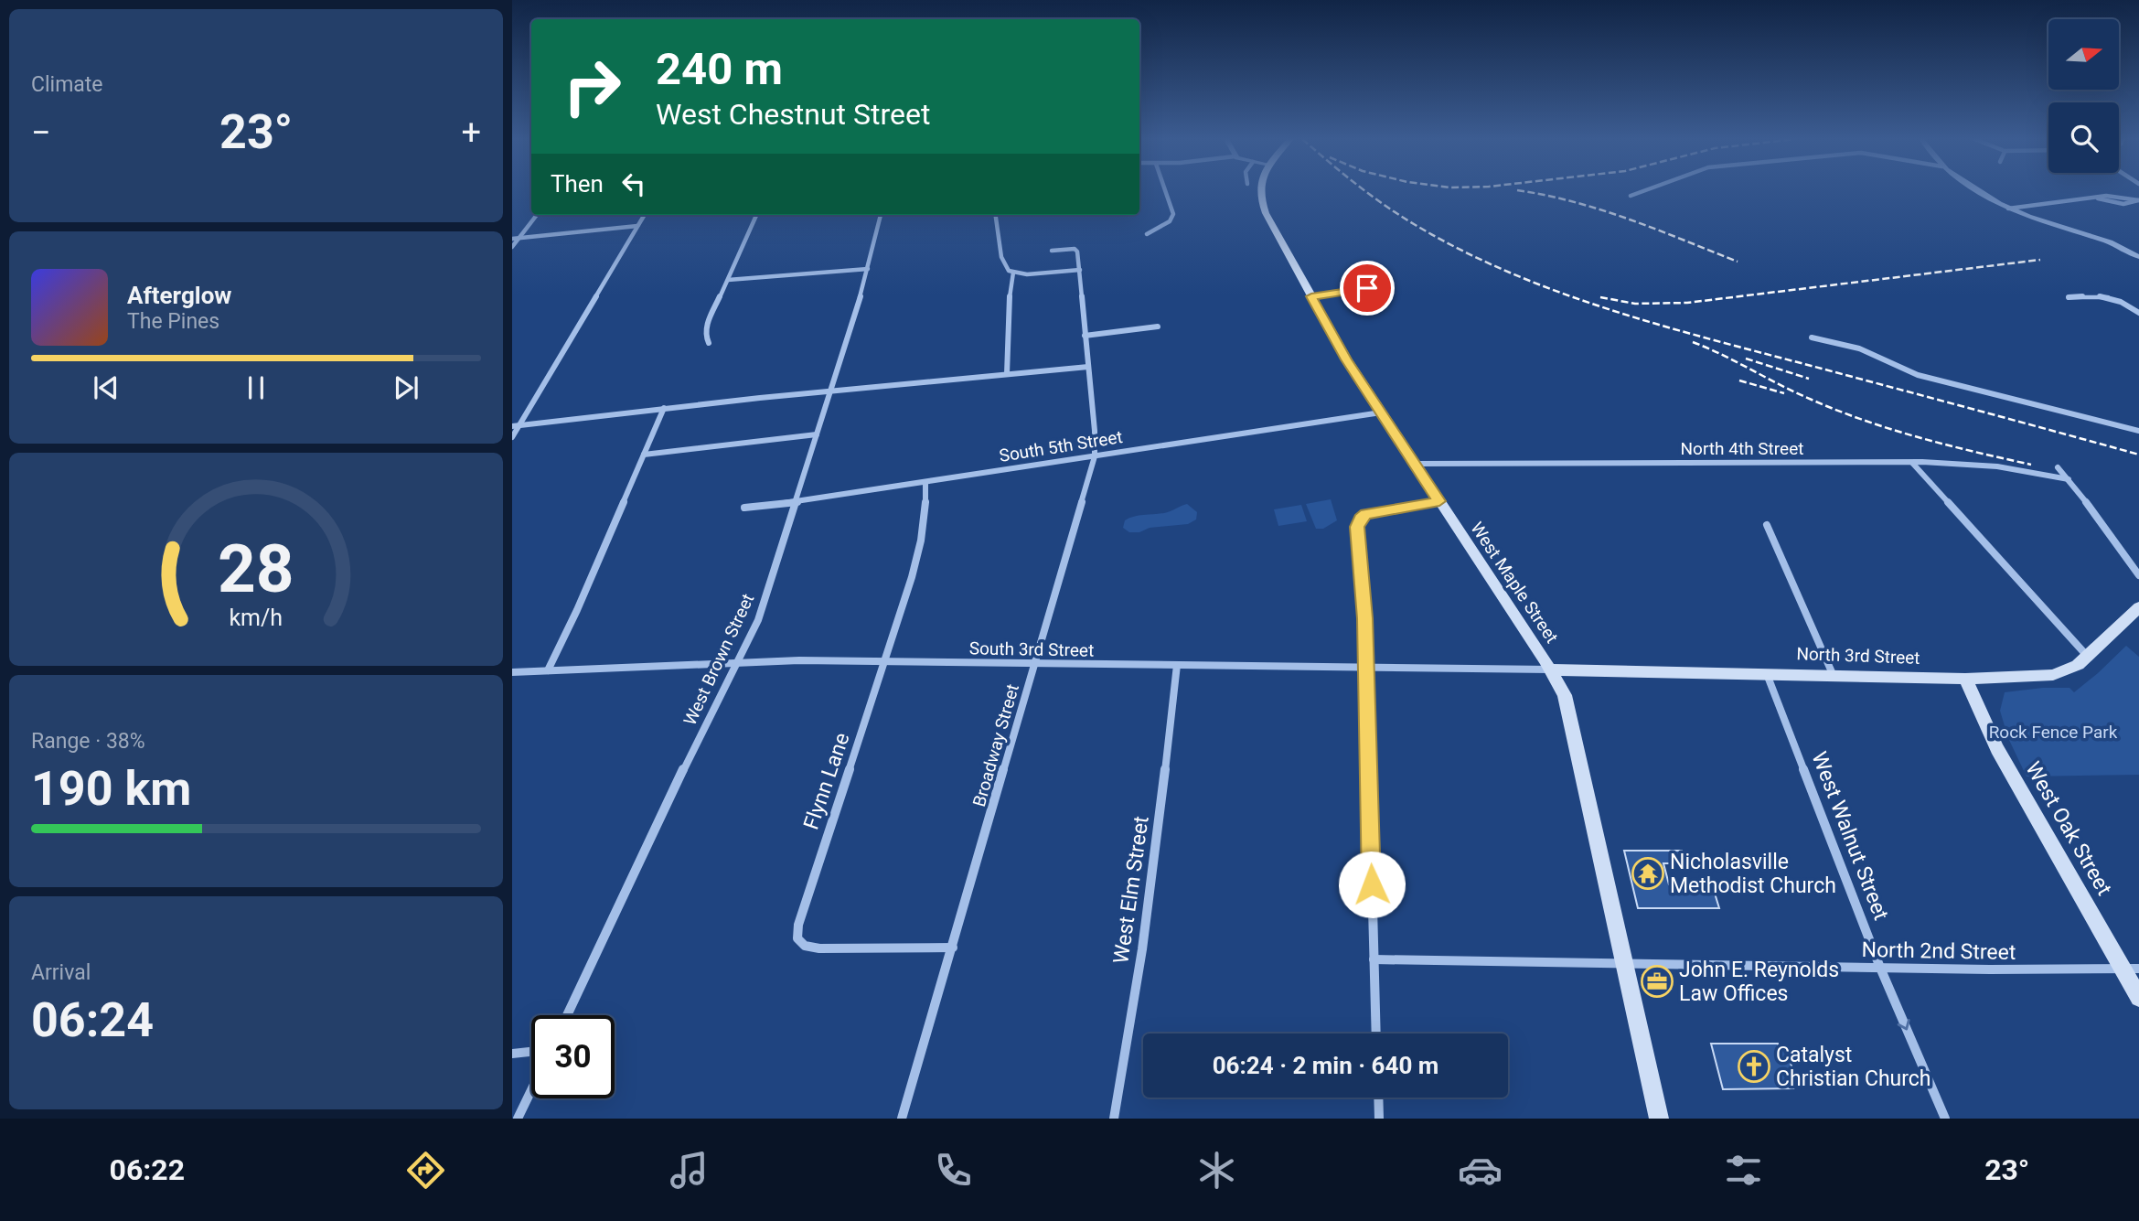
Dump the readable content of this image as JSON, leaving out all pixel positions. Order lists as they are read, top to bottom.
{
  "streets": {
    "main road": ["West Maple Street", "North 3rd Street", "West Oak Street"],
    "street": [
      "South 5th Street",
      "North 4th Street",
      "South 3rd Street",
      "West Brown Street",
      "Broadway Street",
      "Flynn Lane",
      "West Walnut Street",
      "West Elm Street",
      "North 2nd Street"
    ]
  },
  "crossings": [
    ["South 5th Street", "West Maple Street"],
    ["South 5th Street", "West Brown Street"],
    ["South 5th Street", "Broadway Street"],
    ["South 5th Street", "Flynn Lane"],
    ["North 4th Street", "West Maple Street"],
    ["West Maple Street", "South 3rd Street"],
    ["West Maple Street", "North 3rd Street"],
    ["West Maple Street", "North 2nd Street"],
    ["South 3rd Street", "North 3rd Street"],
    ["South 3rd Street", "West Brown Street"],
    ["South 3rd Street", "Broadway Street"],
    ["South 3rd Street", "Flynn Lane"],
    ["South 3rd Street", "West Elm Street"],
    ["North 3rd Street", "West Oak Street"],
    ["North 3rd Street", "West Walnut Street"],
    ["Broadway Street", "Flynn Lane"],
    ["West Oak Street", "North 2nd Street"],
    ["West Walnut Street", "North 2nd Street"]
  ],
  "parks": ["Rock Fence Park"],
  "places": {
    "temple": ["Nicholasville Methodist Church"],
    "office": ["John E. Reynolds Law Offices"],
    "church": ["Catalyst Christian Church"]
  },
  "north": "right",
  "page": {
    "tile": [
      "Climate",
      ["Range · 38%", "190 km"],
      ["Arrival", "06:24"]
    ],
    "turn": ["240 m", "West Chestnut Street"],
    "heat": ["−", "23°", "+"],
    "then": "Then",
    "song": ["Afterglow", "The Pines"],
    "limit": "30",
    "trip": "06:24 · 2 min · 640 m",
    "tabs": ["06:22", "23°"],
    "gauge": ["28", "km/h"]
  }
}
